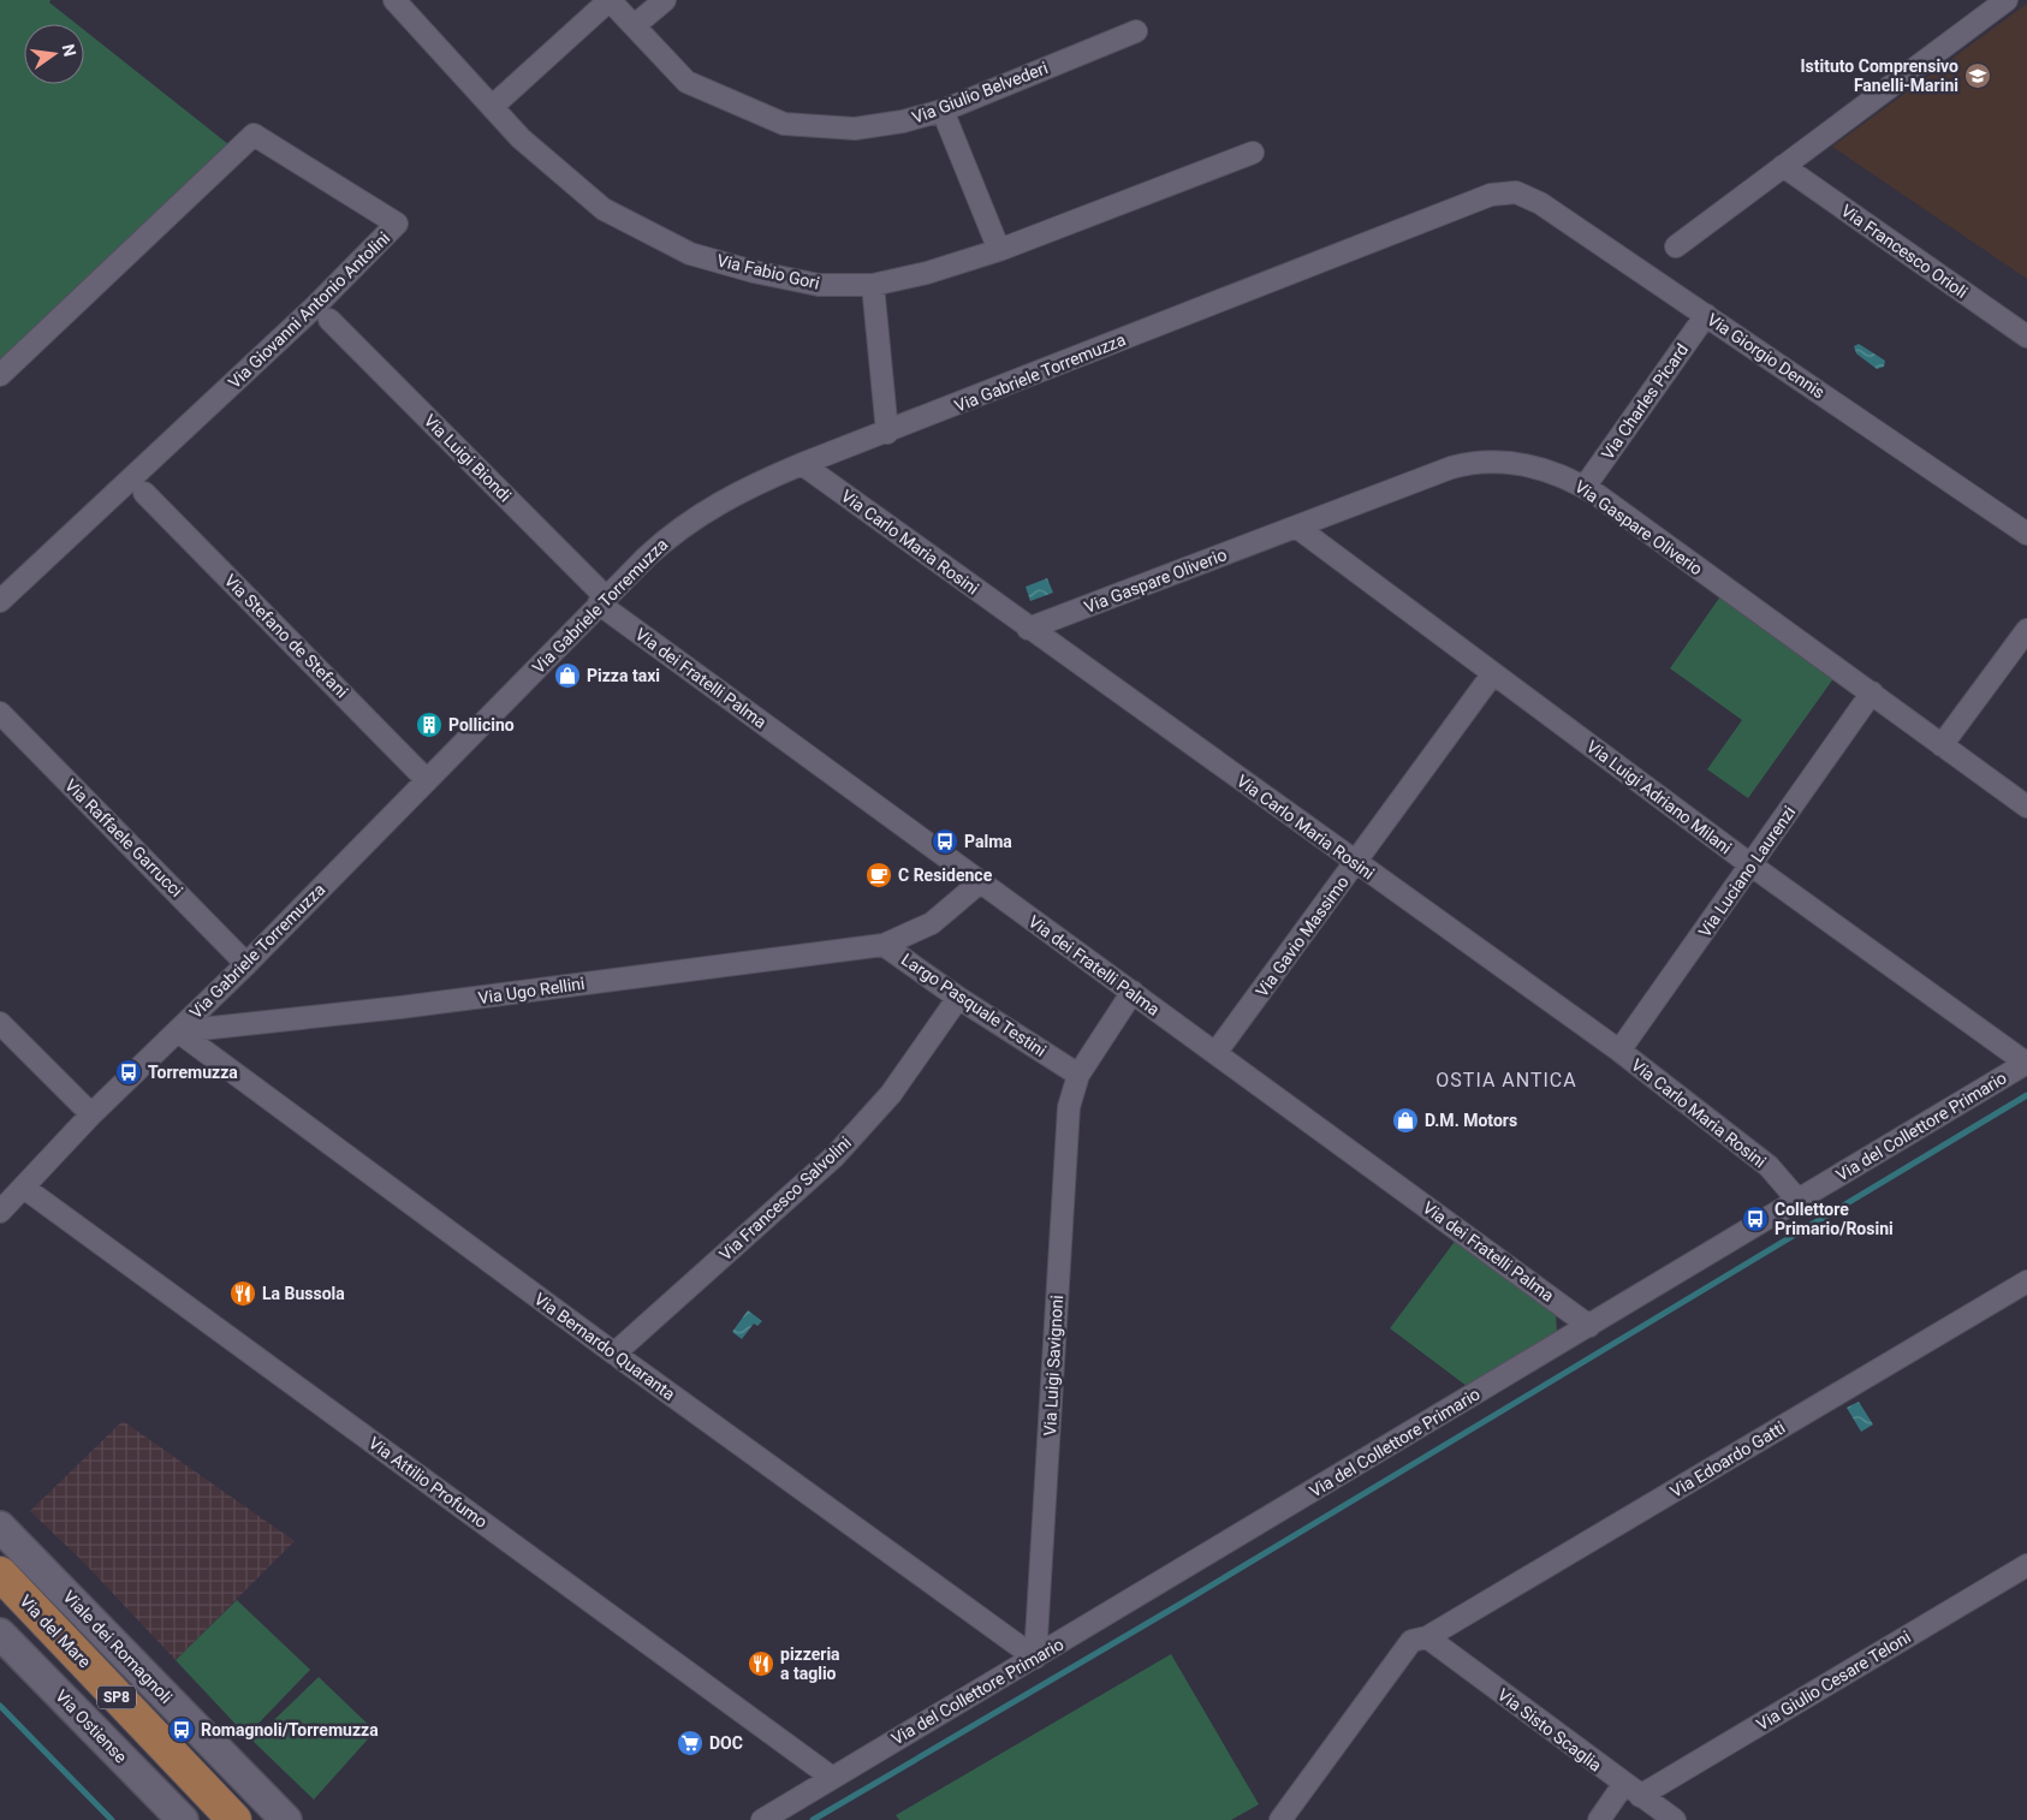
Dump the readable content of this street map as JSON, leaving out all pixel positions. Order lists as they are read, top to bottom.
{
  "streets": {
    "main road": [
      "Via del Mare",
      "Viale dei Romagnoli",
      "SP8",
      "Via Ostiense"
    ],
    "street": [
      "Via Giulio Belvederi",
      "Via Francesco Orioli",
      "Via Fabio Gori",
      "Via Giovanni Antonio Antolini",
      "Via Giorgio Dennis",
      "Via Gabriele Torremuzza",
      "Via Charles Picard",
      "Via Luigi Biondi",
      "Via Gaspare Oliverio",
      "Via Carlo Maria Rosini",
      "Via Stefano de Stefani",
      "Via dei Fratelli Palma",
      "Via Luigi Adriano Milani",
      "Via Raffaele Garrucci",
      "Via Luciano Laurenzi",
      "Via Gavio Massimo",
      "Via Ugo Rellini",
      "Largo Pasquale Testini",
      "Via del Collettore Primario",
      "Via Francesco Salvolini",
      "Via Bernardo Quaranta",
      "Via Luigi Savignoni",
      "Via Edoardo Gatti",
      "Via Attilio Profumo",
      "Via Giulio Cesare Teloni",
      "Via Sisto Scaglia"
    ]
  },
  "crossings": [
    ["Via Giorgio Dennis", "Via Gabriele Torremuzza"],
    ["Via Giorgio Dennis", "Via Charles Picard"],
    ["Via Gabriele Torremuzza", "Via Luigi Biondi"],
    ["Via Gabriele Torremuzza", "Via Carlo Maria Rosini"],
    ["Via Gabriele Torremuzza", "Via Stefano de Stefani"],
    ["Via Gabriele Torremuzza", "Via dei Fratelli Palma"],
    ["Via Gabriele Torremuzza", "Via Raffaele Garrucci"],
    ["Via Gabriele Torremuzza", "Via Ugo Rellini"],
    ["Via Gabriele Torremuzza", "Via Bernardo Quaranta"],
    ["Via Gabriele Torremuzza", "Via Attilio Profumo"],
    ["Via Charles Picard", "Via Gaspare Oliverio"],
    ["Via Luigi Biondi", "Via dei Fratelli Palma"],
    ["Via Gaspare Oliverio", "Via Carlo Maria Rosini"],
    ["Via Gaspare Oliverio", "Via Luigi Adriano Milani"],
    ["Via Gaspare Oliverio", "Via Luciano Laurenzi"],
    ["Via Carlo Maria Rosini", "Via Luciano Laurenzi"],
    ["Via Carlo Maria Rosini", "Via Gavio Massimo"],
    ["Via Carlo Maria Rosini", "Via del Collettore Primario"],
    ["Via dei Fratelli Palma", "Via Gavio Massimo"],
    ["Via dei Fratelli Palma", "Largo Pasquale Testini"],
    ["Via dei Fratelli Palma", "Via del Collettore Primario"],
    ["Via Luigi Adriano Milani", "Via Luciano Laurenzi"],
    ["Via Luigi Adriano Milani", "Via Gavio Massimo"],
    ["Via Luigi Adriano Milani", "Via del Collettore Primario"],
    ["Via Ugo Rellini", "Largo Pasquale Testini"],
    ["Via Ugo Rellini", "Via Bernardo Quaranta"],
    ["Largo Pasquale Testini", "Via Francesco Salvolini"],
    ["Largo Pasquale Testini", "Via Luigi Savignoni"],
    ["Via del Collettore Primario", "Via Bernardo Quaranta"],
    ["Via del Collettore Primario", "Via Luigi Savignoni"],
    ["Via del Collettore Primario", "Via Attilio Profumo"],
    ["Via Francesco Salvolini", "Via Bernardo Quaranta"],
    ["Via Bernardo Quaranta", "Via Luigi Savignoni"],
    ["Via Edoardo Gatti", "Via Sisto Scaglia"],
    ["Via Giulio Cesare Teloni", "Via Sisto Scaglia"]
  ],
  "districts": ["OSTIA ANTICA"],
  "places": {
    "school or university": ["Istituto Comprensivo Fanelli-Marini"],
    "shop": ["Pizza taxi", "D.M. Motors"],
    "building": ["Pollicino"],
    "bus stop": [
      "Palma",
      "Torremuzza",
      "Collettore Primario/Rosini",
      "Romagnoli/Torremuzza"
    ],
    "cafe": ["C Residence"],
    "restaurant": ["La Bussola", "pizzeria a taglio"],
    "supermarket": ["DOC"]
  },
  "north": "right"
}
